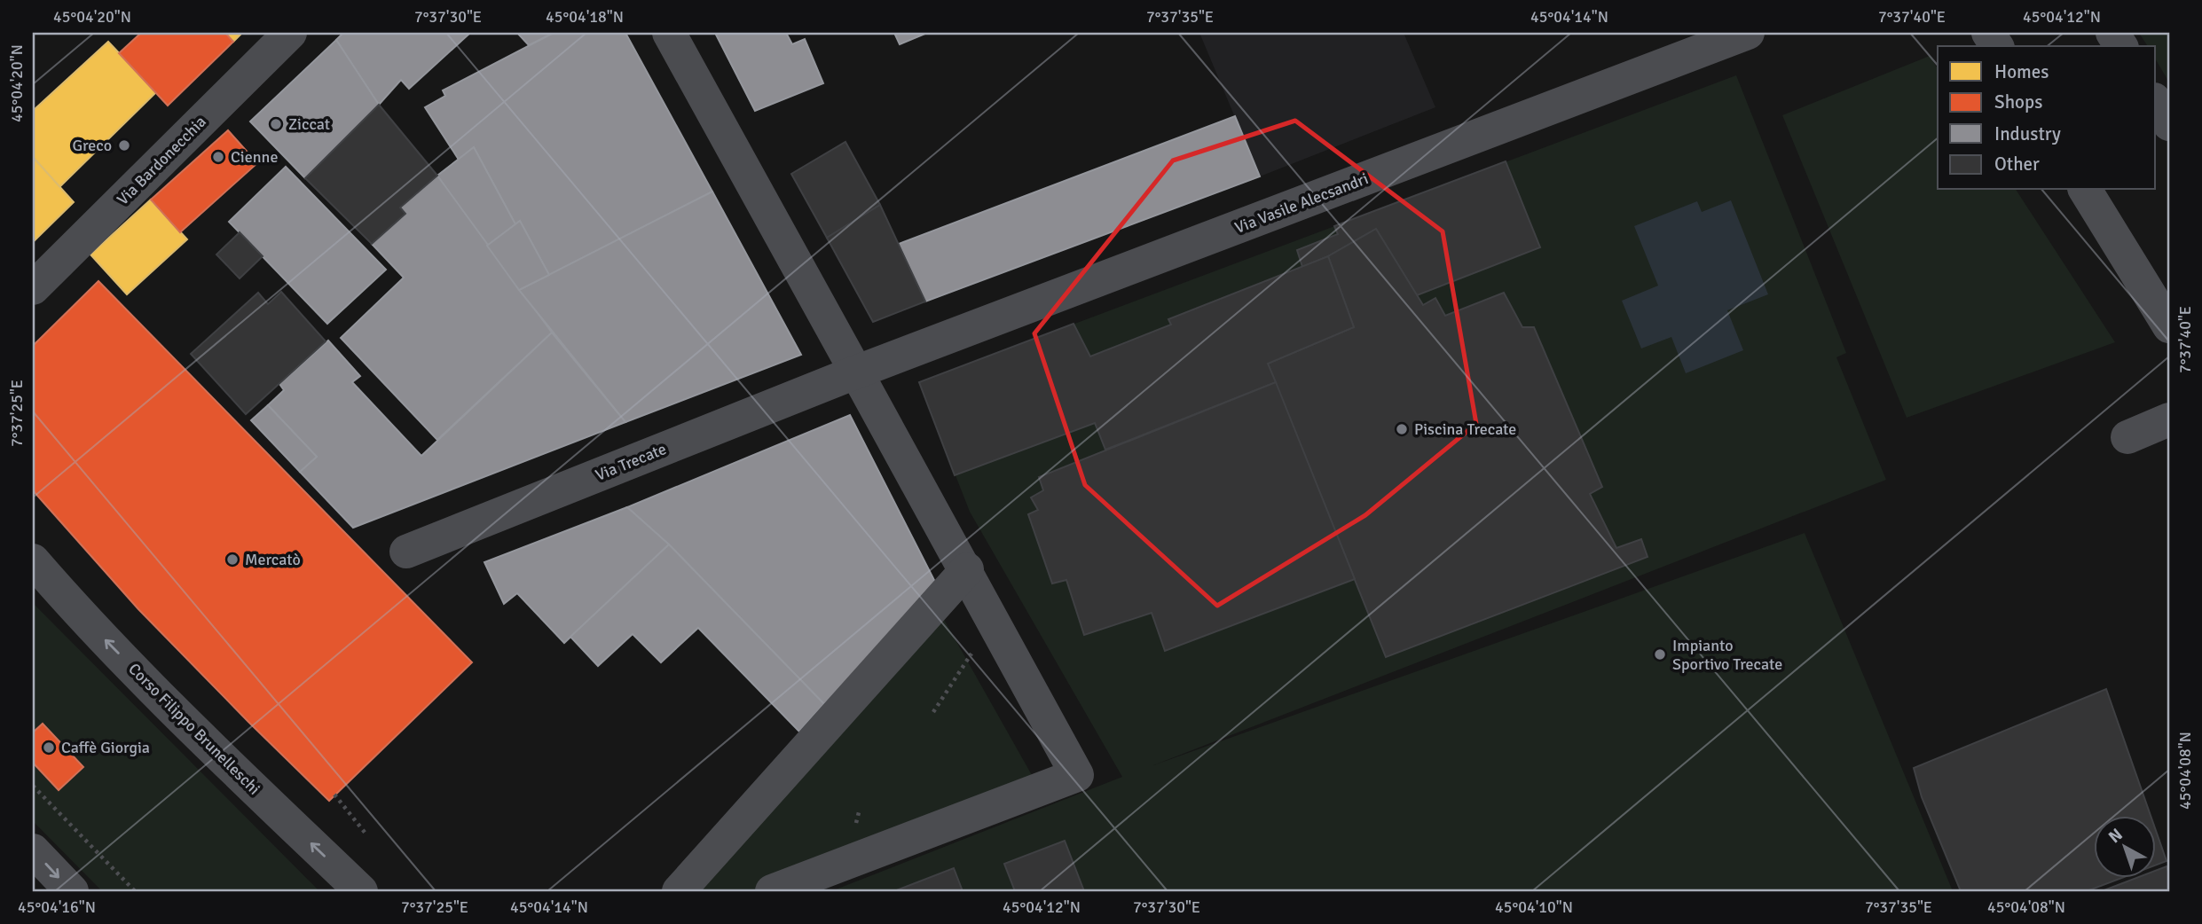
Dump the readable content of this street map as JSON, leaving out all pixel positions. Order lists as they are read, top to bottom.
{
  "streets": {
    "street": [
      "Via Bardonecchia",
      "Via Vasile Alecsandri",
      "Via Trecate",
      "Corso Filippo Brunelleschi"
    ]
  },
  "crossings": [
    ["Via Vasile Alecsandri", "Via Trecate"]
  ],
  "one_way": ["Corso Filippo Brunelleschi"],
  "places": [
    "Ziccat",
    "Greco",
    "Cienne",
    "Piscina Trecate",
    "Mercatò",
    "Impianto Sportivo Trecate",
    "Caffè Giorgia"
  ],
  "legend": [
    "Homes",
    "Shops",
    "Industry",
    "Other"
  ],
  "north": "top left",
  "coordinates": [
    "45°04'20\"N",
    "7°37'30\"E",
    "45°04'18\"N",
    "7°37'35\"E",
    "45°04'14\"N",
    "7°37'40\"E",
    "45°04'12\"N",
    "7°37'25\"E",
    "45°04'08\"N",
    "45°04'16\"N",
    "45°04'10\"N"
  ]
}
